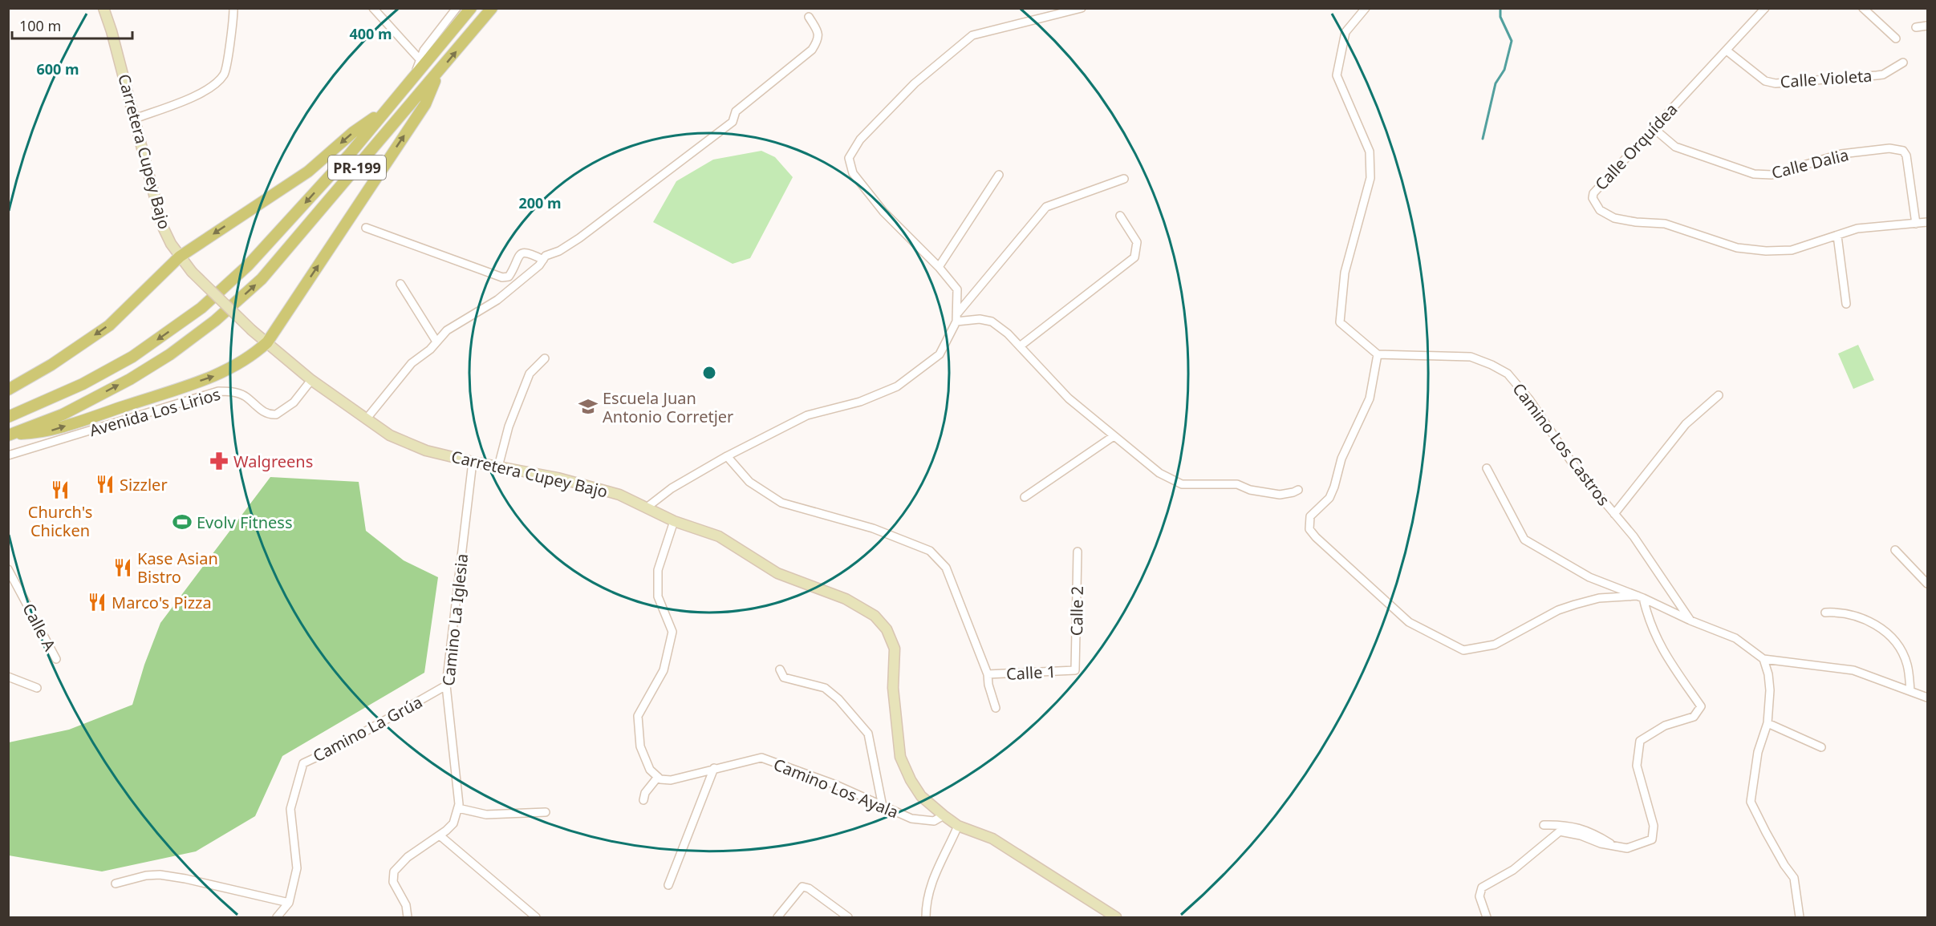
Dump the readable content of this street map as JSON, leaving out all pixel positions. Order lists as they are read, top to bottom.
{
  "streets": {
    "main road": ["PR-199"],
    "street": [
      "Calle Violeta",
      "Calle Orquídea",
      "Carretera Cupey Bajo",
      "Calle Dalia",
      "Avenida Los Lirios",
      "Camino Los Castros",
      "Calle 2",
      "Camino La Iglesia",
      "Calle A",
      "Calle 1",
      "Camino La Grúa",
      "Camino Los Ayala"
    ]
  },
  "crossings": [
    ["Calle Violeta", "Calle Orquídea"],
    ["Calle Orquídea", "Calle Dalia"],
    ["Carretera Cupey Bajo", "Avenida Los Lirios"],
    ["Carretera Cupey Bajo", "Camino La Iglesia"],
    ["Carretera Cupey Bajo", "Camino Los Ayala"],
    ["Calle 2", "Calle 1"],
    ["Camino La Iglesia", "Camino La Grúa"]
  ],
  "places": {
    "school or university": ["Escuela Juan Antonio Corretjer"],
    "pharmacy": ["Walgreens"],
    "restaurant": [
      "Sizzler",
      "Church's Chicken",
      "Kase Asian Bistro",
      "Marco's Pizza"
    ],
    "sports": ["Evolv Fitness"]
  },
  "scale_bar": "100 m",
  "rings": ["400 m", "600 m", "200 m"]
}
